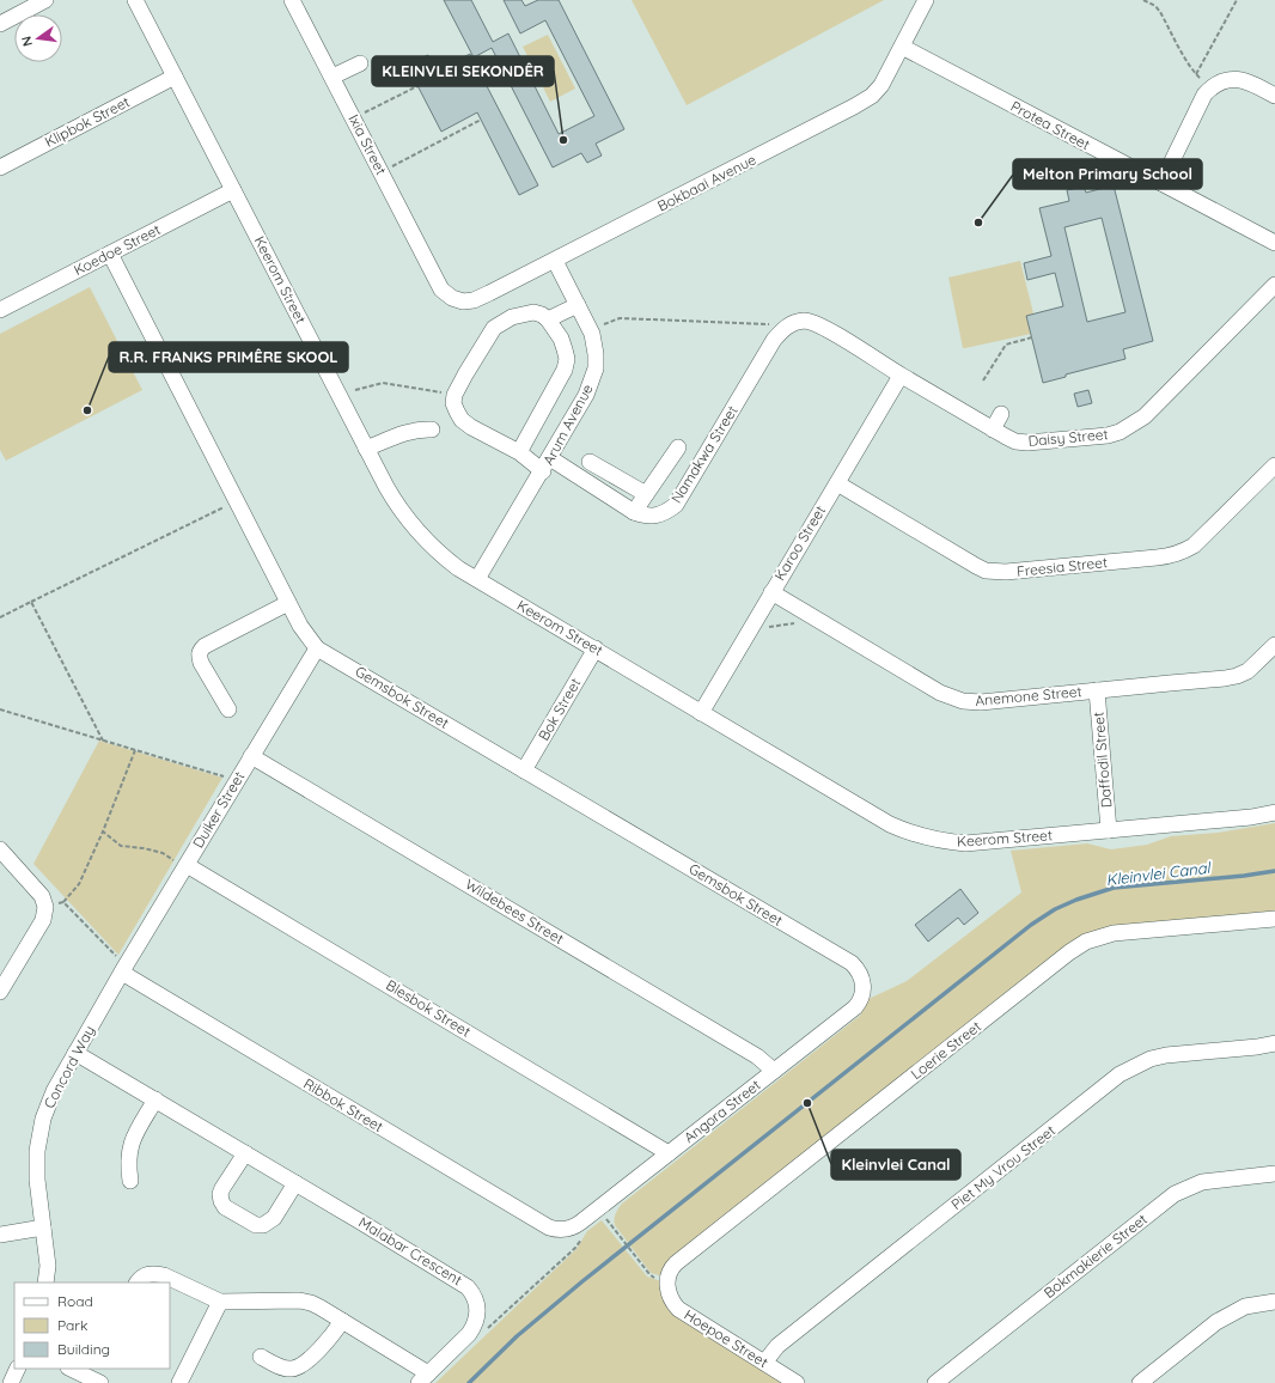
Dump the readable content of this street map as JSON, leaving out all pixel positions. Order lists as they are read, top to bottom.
{
  "streets": {
    "street": [
      "Klipbok Street",
      "Protea Street",
      "Ixia Street",
      "Bokbaai Avenue",
      "Koedoe Street",
      "Keerom Street",
      "Arum Avenue",
      "Daisy Street",
      "Namakwa Street",
      "Karoo Street",
      "Freesia Street",
      "Anemone Street",
      "Gemsbok Street",
      "Bok Street",
      "Daffodil Street",
      "Duiker Street",
      "Wildebees Street",
      "Blesbok Street",
      "Loerie Street",
      "Concord Way",
      "Ribbok Street",
      "Angora Street",
      "Piet My Vrou Street",
      "Malabar Crescent",
      "Bokmakierie Street",
      "Hoepoe Street"
    ]
  },
  "crossings": [
    ["Klipbok Street", "Keerom Street"],
    ["Protea Street", "Bokbaai Avenue"],
    ["Ixia Street", "Bokbaai Avenue"],
    ["Bokbaai Avenue", "Arum Avenue"],
    ["Koedoe Street", "Keerom Street"],
    ["Koedoe Street", "Gemsbok Street"],
    ["Keerom Street", "Arum Avenue"],
    ["Keerom Street", "Karoo Street"],
    ["Keerom Street", "Bok Street"],
    ["Keerom Street", "Daffodil Street"],
    ["Arum Avenue", "Namakwa Street"],
    ["Daisy Street", "Namakwa Street"],
    ["Daisy Street", "Karoo Street"],
    ["Karoo Street", "Freesia Street"],
    ["Karoo Street", "Anemone Street"],
    ["Anemone Street", "Daffodil Street"],
    ["Gemsbok Street", "Bok Street"],
    ["Gemsbok Street", "Duiker Street"],
    ["Gemsbok Street", "Angora Street"],
    ["Duiker Street", "Wildebees Street"],
    ["Duiker Street", "Blesbok Street"],
    ["Duiker Street", "Concord Way"],
    ["Duiker Street", "Ribbok Street"],
    ["Wildebees Street", "Angora Street"],
    ["Blesbok Street", "Angora Street"],
    ["Loerie Street", "Hoepoe Street"],
    ["Concord Way", "Ribbok Street"],
    ["Concord Way", "Malabar Crescent"],
    ["Ribbok Street", "Angora Street"],
    ["Piet My Vrou Street", "Hoepoe Street"]
  ],
  "water": ["Kleinvlei Canal"],
  "places": [
    "KLEINVLEI SEKONDÊR",
    "Melton Primary School",
    "R.R. FRANKS PRIMÊRE SKOOL",
    "Kleinvlei Canal"
  ],
  "legend": ["Road", "Park", "Building"],
  "north": "left"
}
